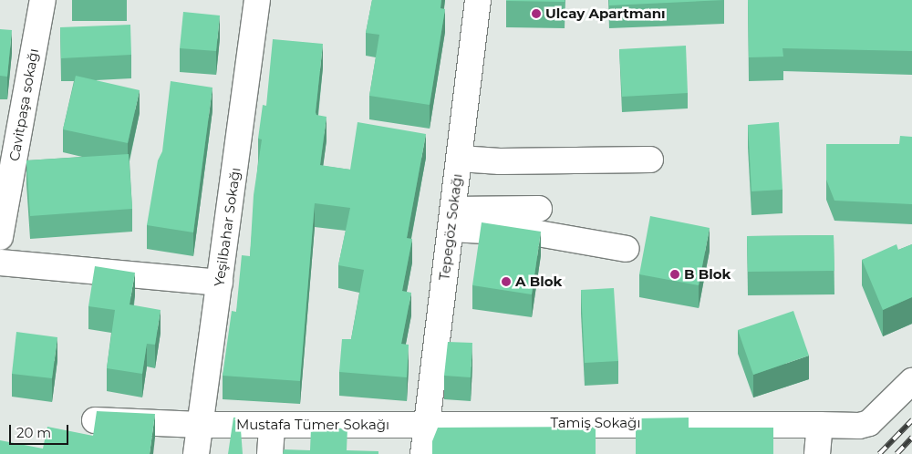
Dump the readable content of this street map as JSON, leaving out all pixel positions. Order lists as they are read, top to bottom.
{
  "streets": {
    "street": [
      "Cavitpaşa sokağı",
      "Yeşilbahar Sokağı",
      "Tepegöz Sokağı",
      "Tamiş Sokağı",
      "Mustafa Tümer Sokağı"
    ]
  },
  "crossings": [
    ["Yeşilbahar Sokağı", "Mustafa Tümer Sokağı"],
    ["Tepegöz Sokağı", "Tamiş Sokağı"],
    ["Tepegöz Sokağı", "Mustafa Tümer Sokağı"],
    ["Tamiş Sokağı", "Mustafa Tümer Sokağı"]
  ],
  "places": ["Ulcay Apartmanı", "B Blok", "A Blok"],
  "scale_bar": "20 m"
}
